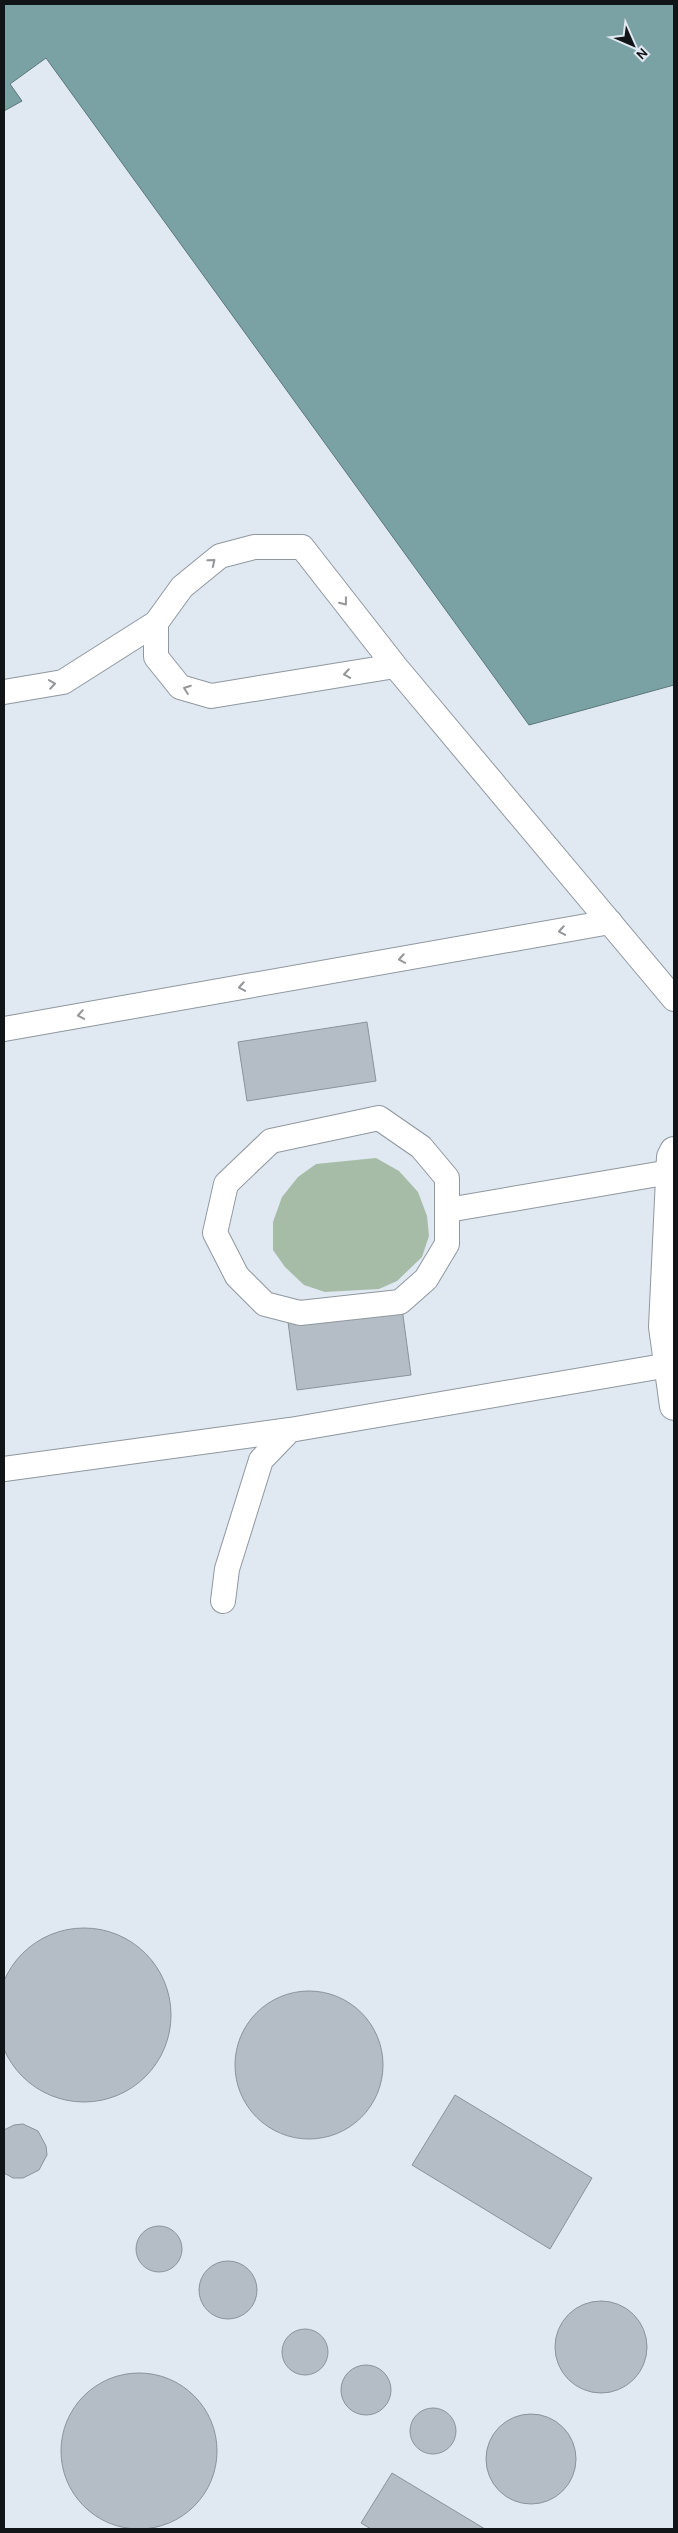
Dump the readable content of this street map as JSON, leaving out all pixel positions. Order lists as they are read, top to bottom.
{
  "north": "bottom right"
}
